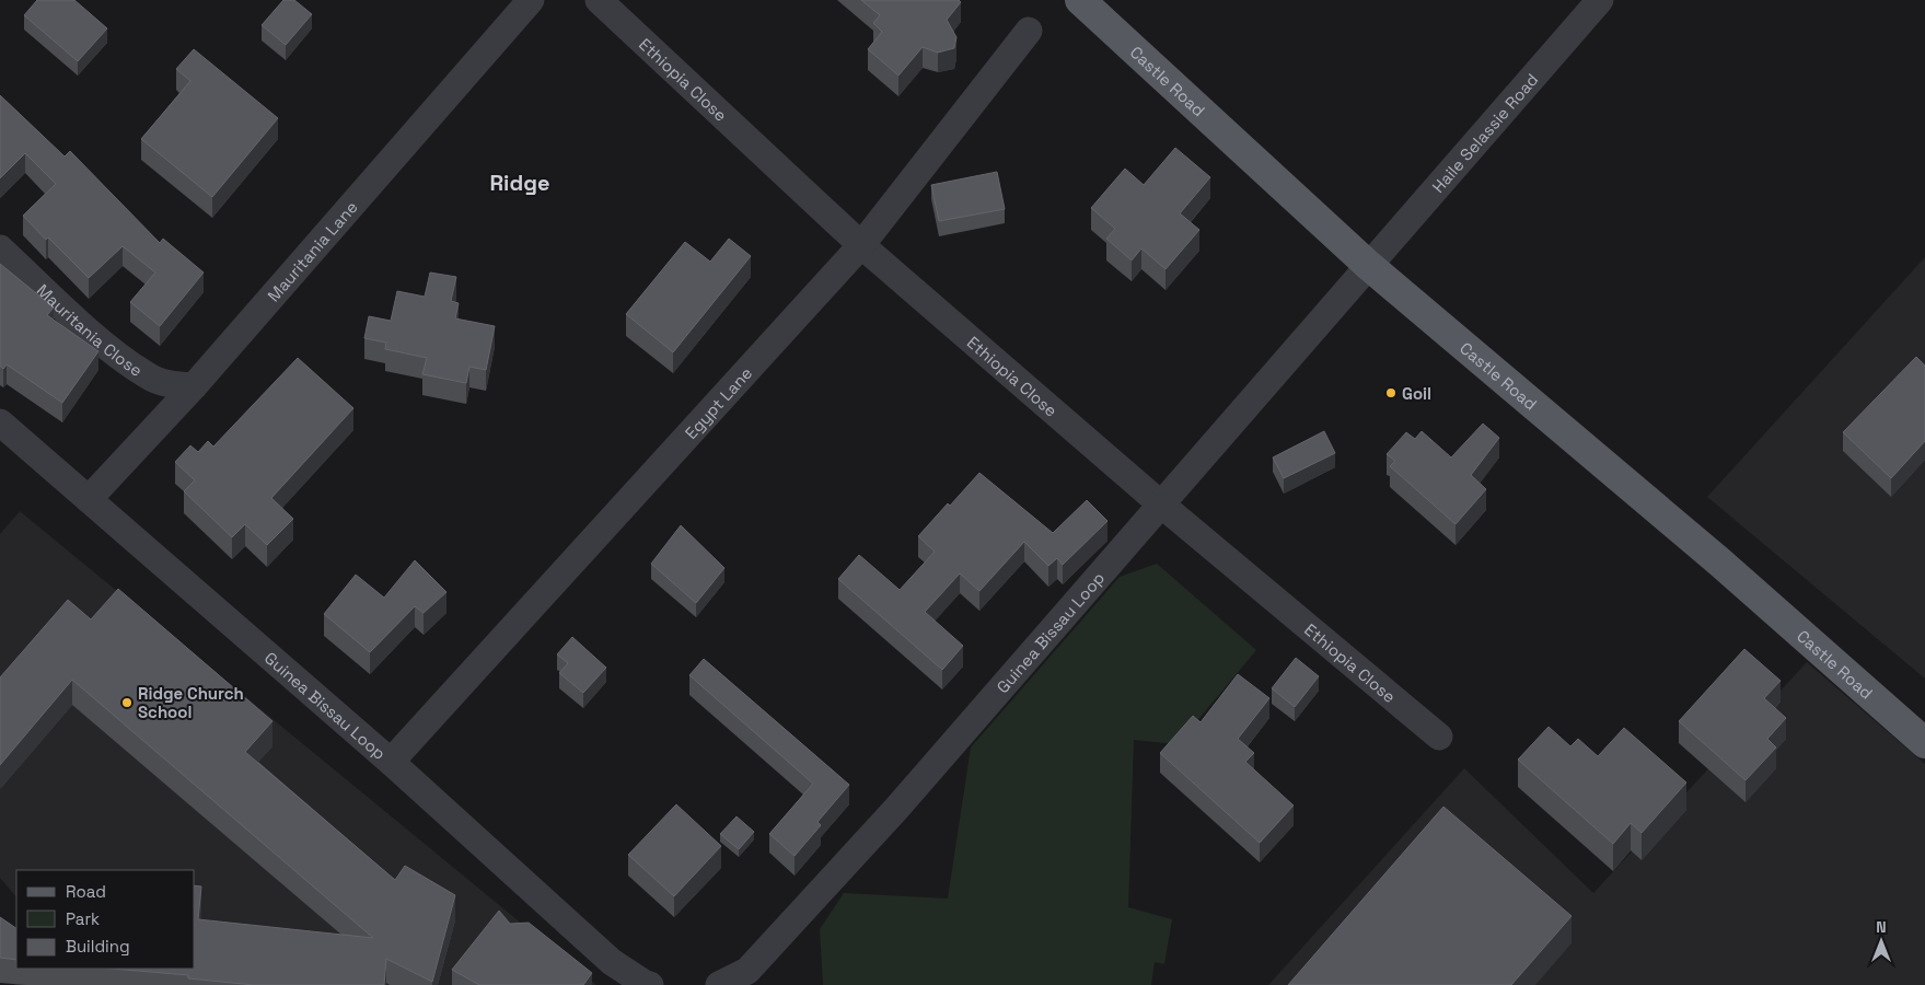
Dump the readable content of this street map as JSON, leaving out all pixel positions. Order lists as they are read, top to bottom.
{
  "streets": {
    "main road": ["Castle Road"],
    "street": [
      "Ethiopia Close",
      "Haile Selassie Road",
      "Mauritania Lane",
      "Mauritania Close",
      "Egypt Lane",
      "Guinea Bissau Loop"
    ]
  },
  "crossings": [
    ["Ethiopia Close", "Egypt Lane"],
    ["Ethiopia Close", "Guinea Bissau Loop"],
    ["Castle Road", "Haile Selassie Road"],
    ["Castle Road", "Guinea Bissau Loop"],
    ["Haile Selassie Road", "Guinea Bissau Loop"],
    ["Mauritania Lane", "Mauritania Close"],
    ["Mauritania Lane", "Guinea Bissau Loop"],
    ["Egypt Lane", "Guinea Bissau Loop"]
  ],
  "districts": ["Ridge"],
  "places": ["Goil", "Ridge Church School"],
  "legend": ["Road", "Park", "Building"],
  "north": "top"
}
